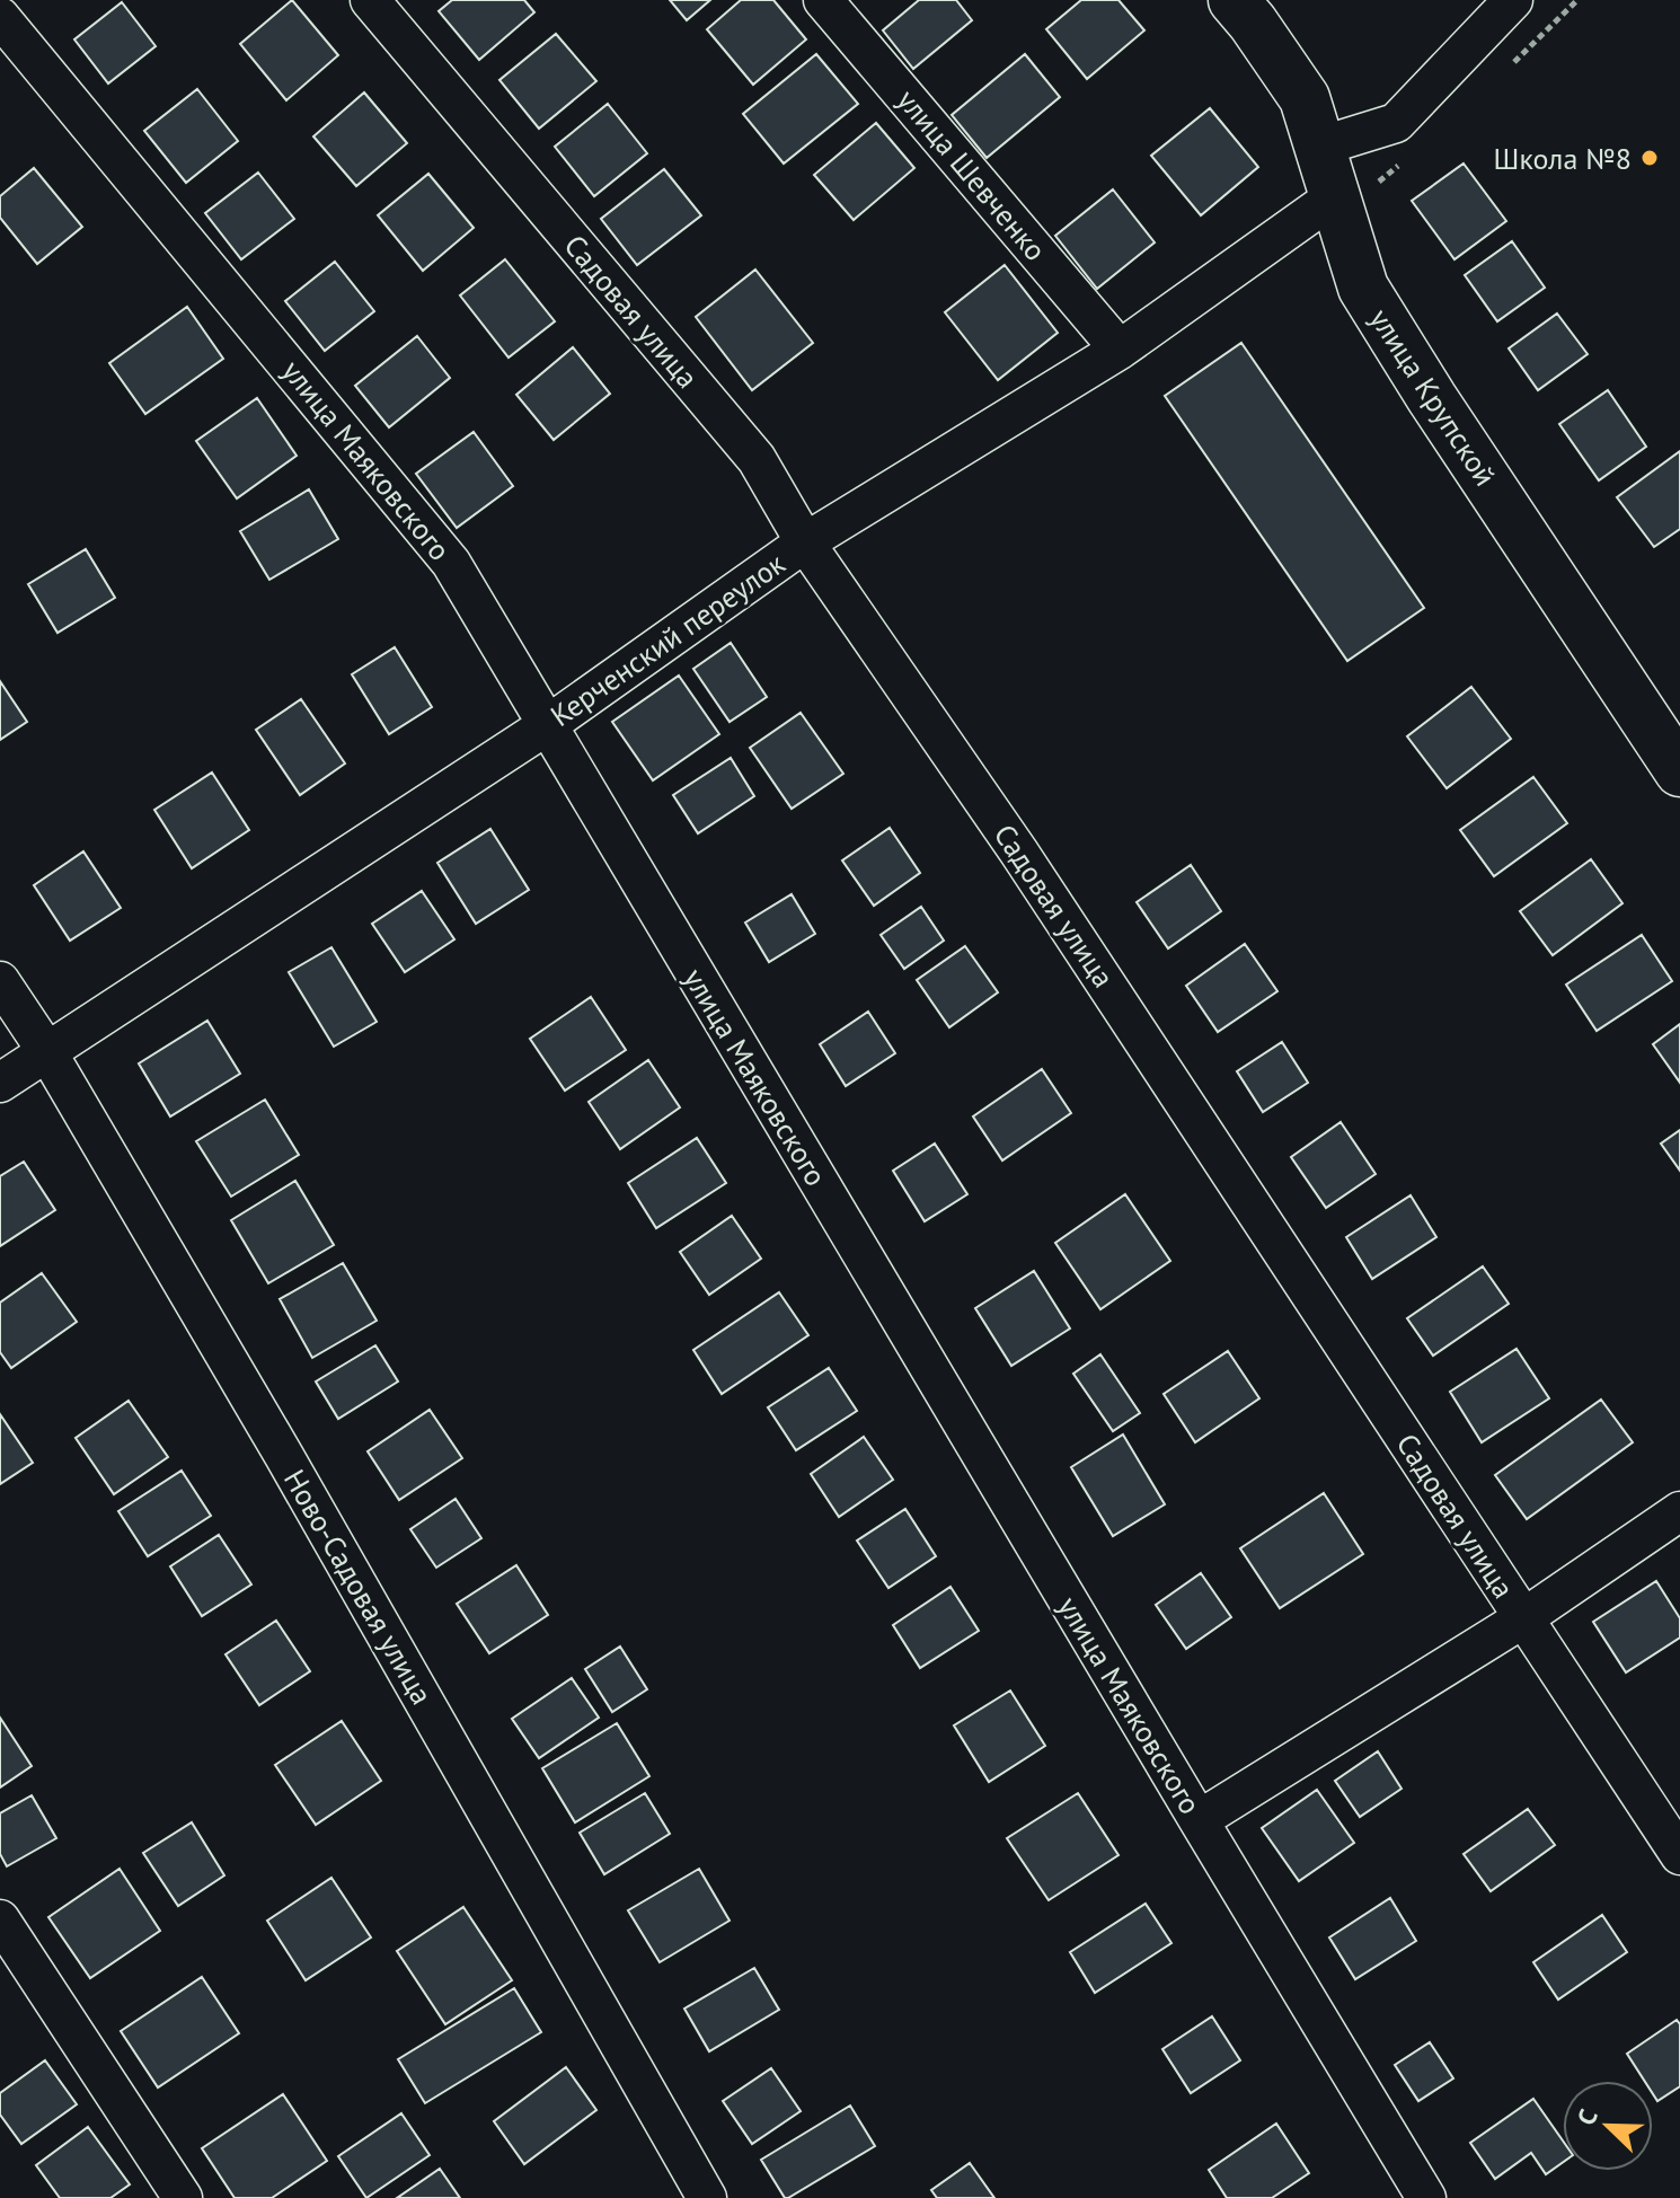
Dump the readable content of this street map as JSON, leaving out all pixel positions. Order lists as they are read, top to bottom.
{
  "streets": {
    "main road": ["улица Крупской"],
    "street": [
      "улица Шевченко",
      "Садовая улица",
      "улица Маяковского",
      "Керченский переулок",
      "Ново-Садовая улица"
    ]
  },
  "crossings": [
    ["улица Шевченко", "Керченский переулок"],
    ["Садовая улица", "Керченский переулок"],
    ["улица Крупской", "Керченский переулок"],
    ["улица Маяковского", "Керченский переулок"],
    ["Керченский переулок", "Ново-Садовая улица"]
  ],
  "places": ["Школа №8"],
  "north": "top left"
}
